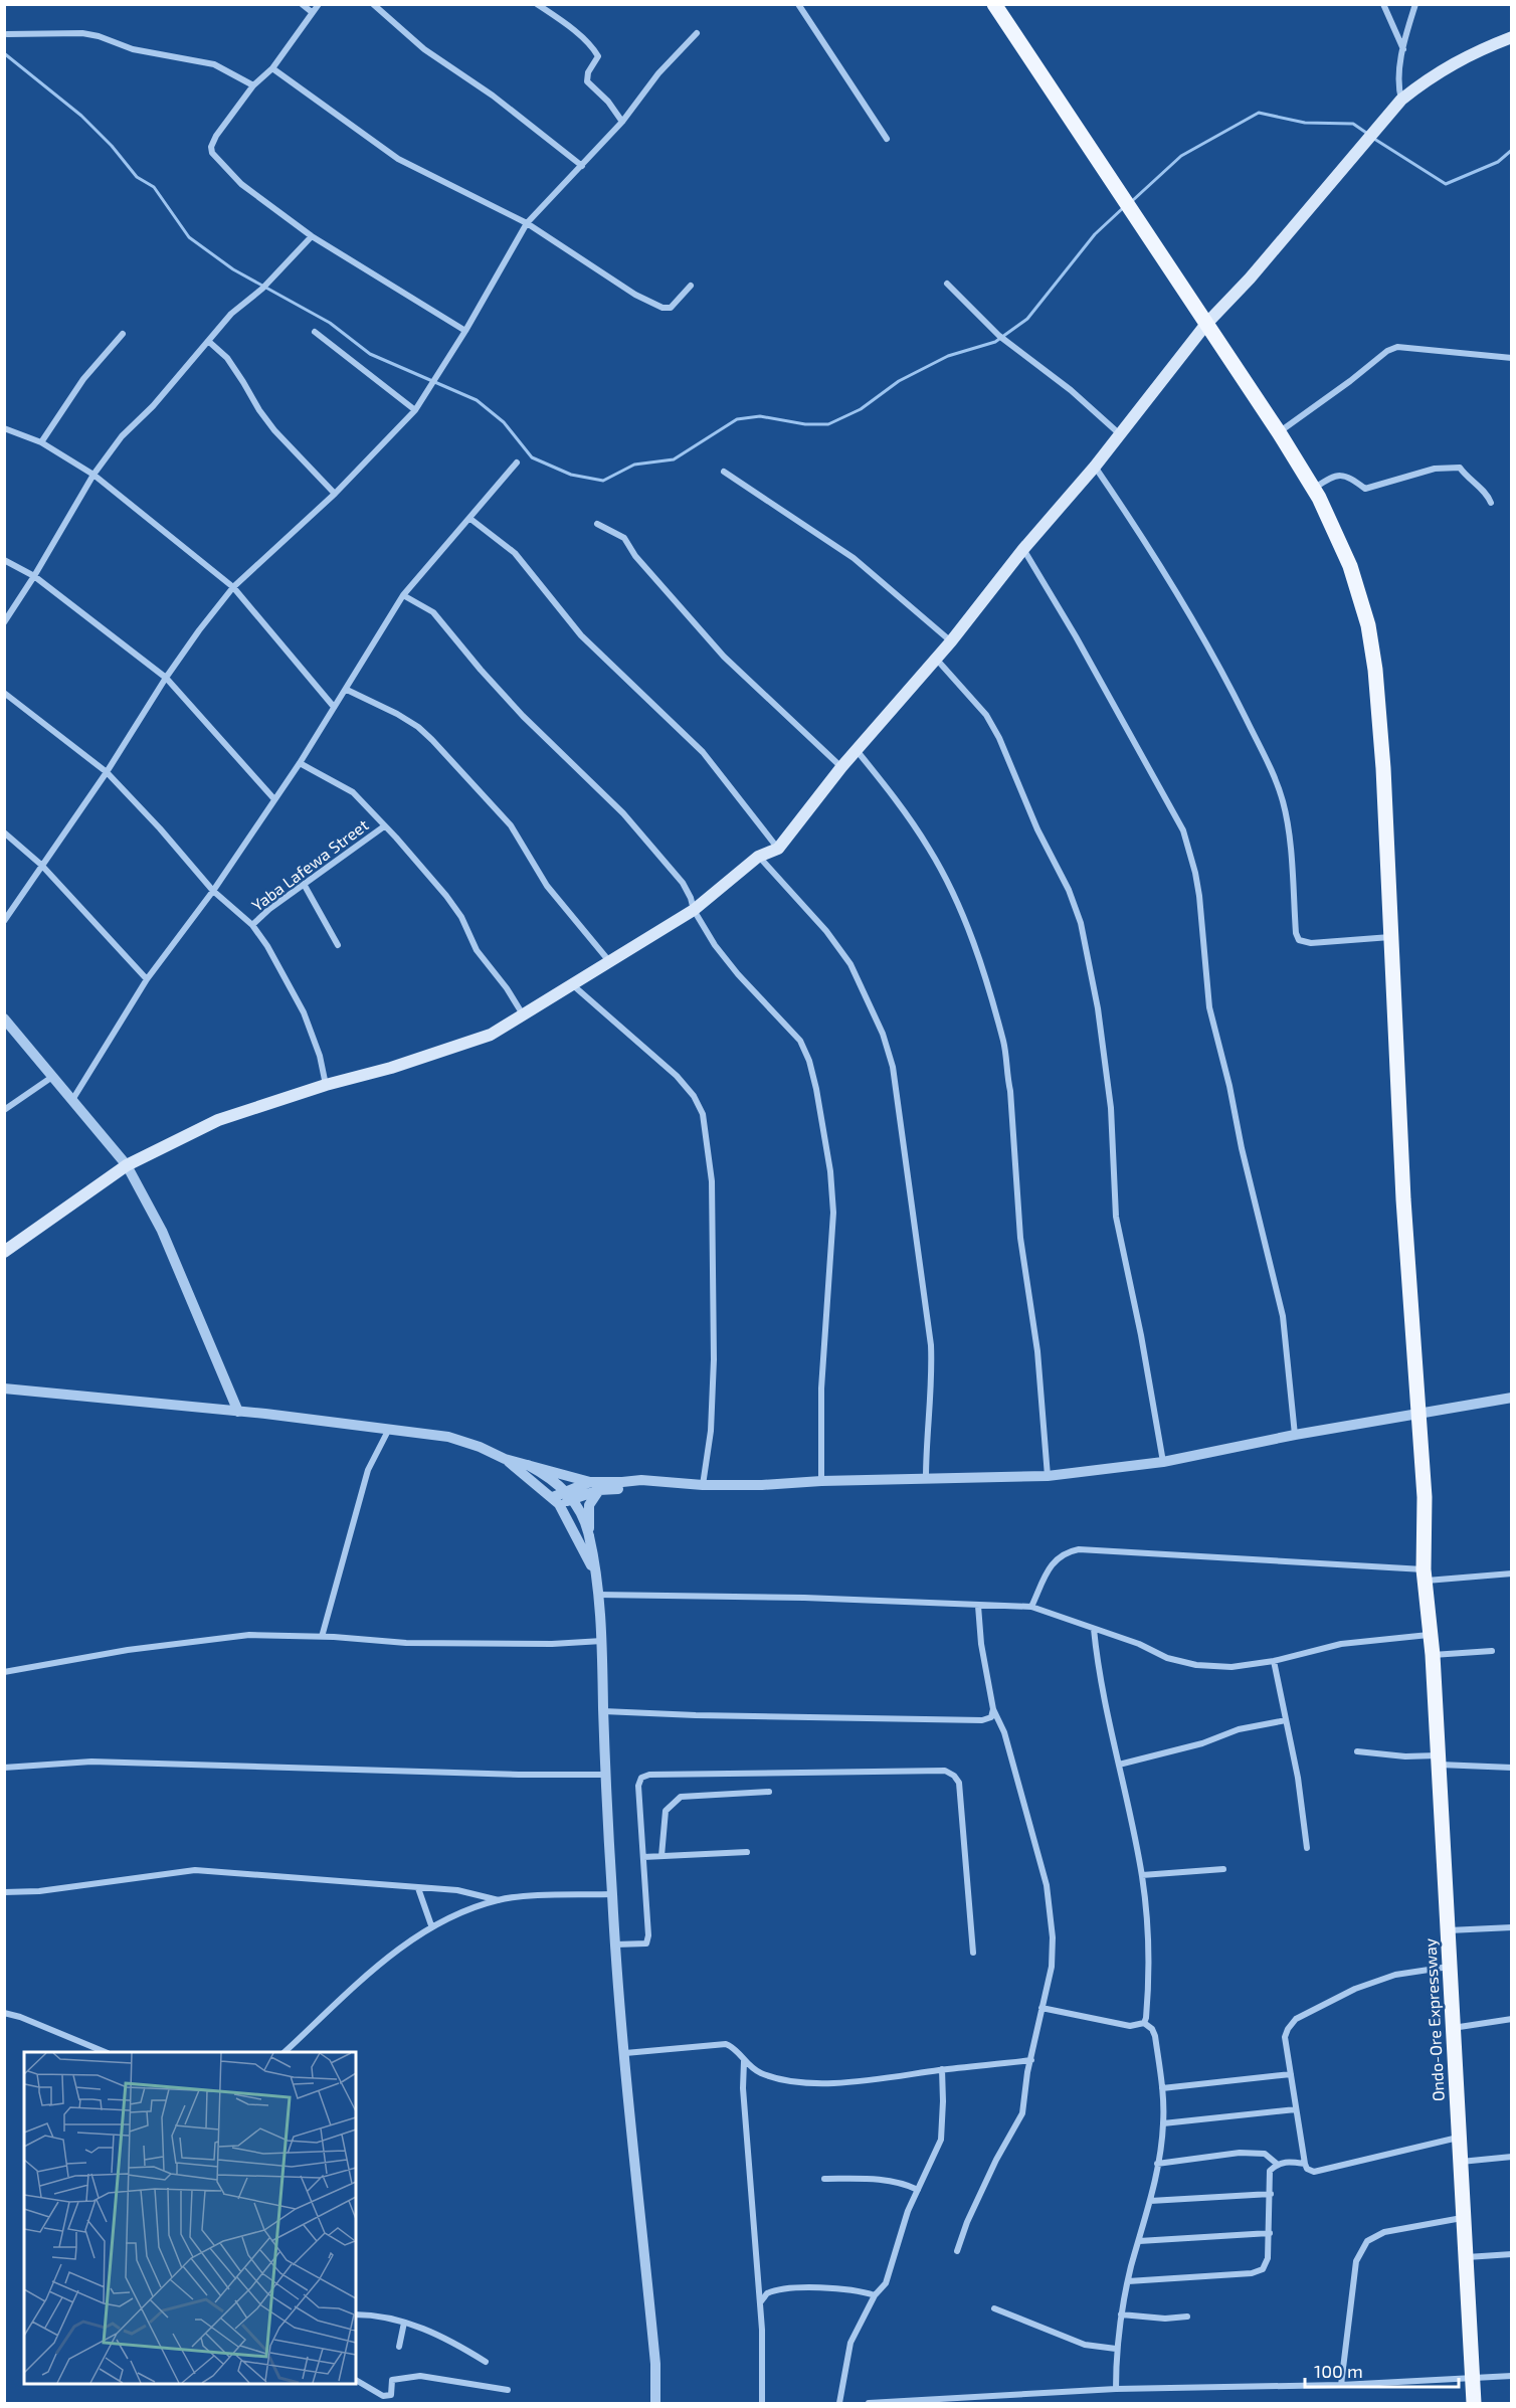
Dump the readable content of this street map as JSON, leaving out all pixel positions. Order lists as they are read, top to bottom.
{
  "streets": {
    "main road": ["Ondo-Ore Expressway"],
    "street": ["Yaba Lafewa Street"]
  },
  "scale_bar": "100 m"
}
